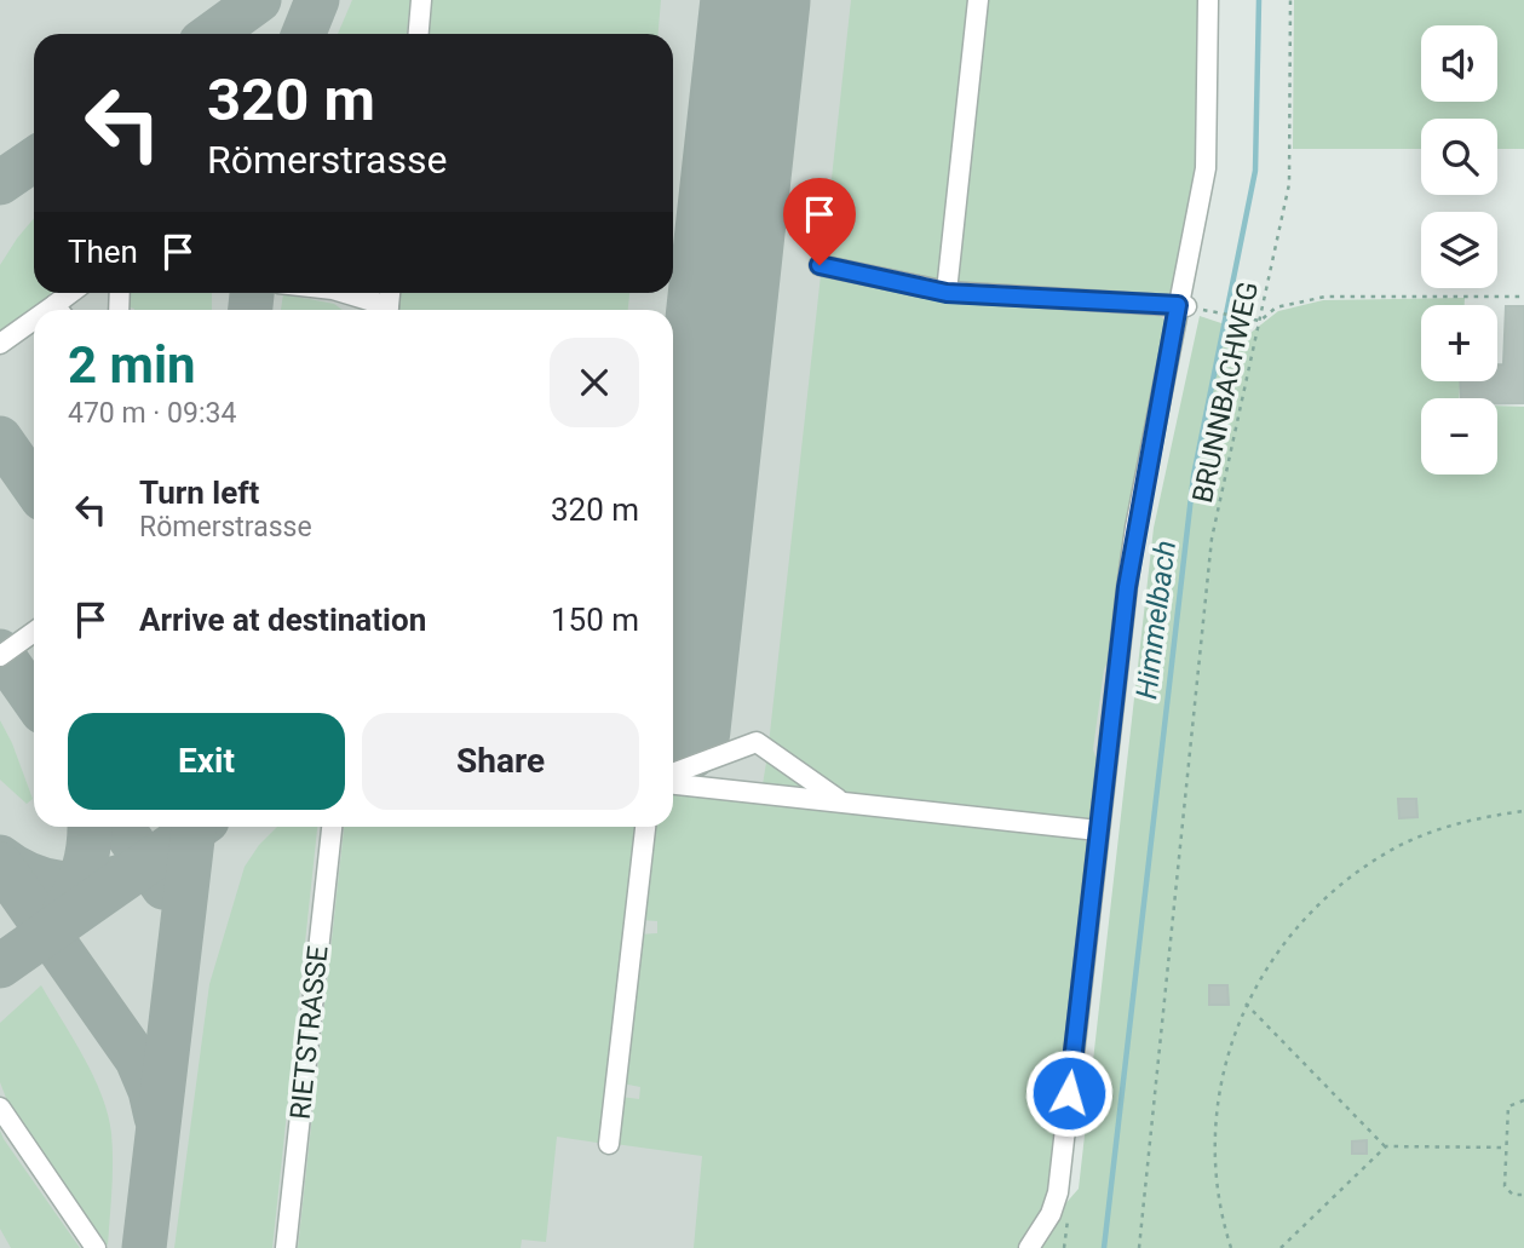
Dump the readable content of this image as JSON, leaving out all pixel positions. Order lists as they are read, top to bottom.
{
  "streets": {
    "lane": ["RIETSTRASSE"],
    "path": ["BRUNNBACHWEG"]
  },
  "water": ["Himmelbach"],
  "page": {
    "map_buttons": ["+", "−"],
    "turn": ["320 m", "Römerstrasse"],
    "then": "Then",
    "heading": ["2 min", "470 m · 09:34"],
    "list": [
      {
        "name": "Turn left",
        "note": "Römerstrasse",
        "value": "320 m"
      },
      {
        "name": "Arrive at destination",
        "value": "150 m"
      }
    ],
    "buttons": ["Exit", "Share"]
  }
}
